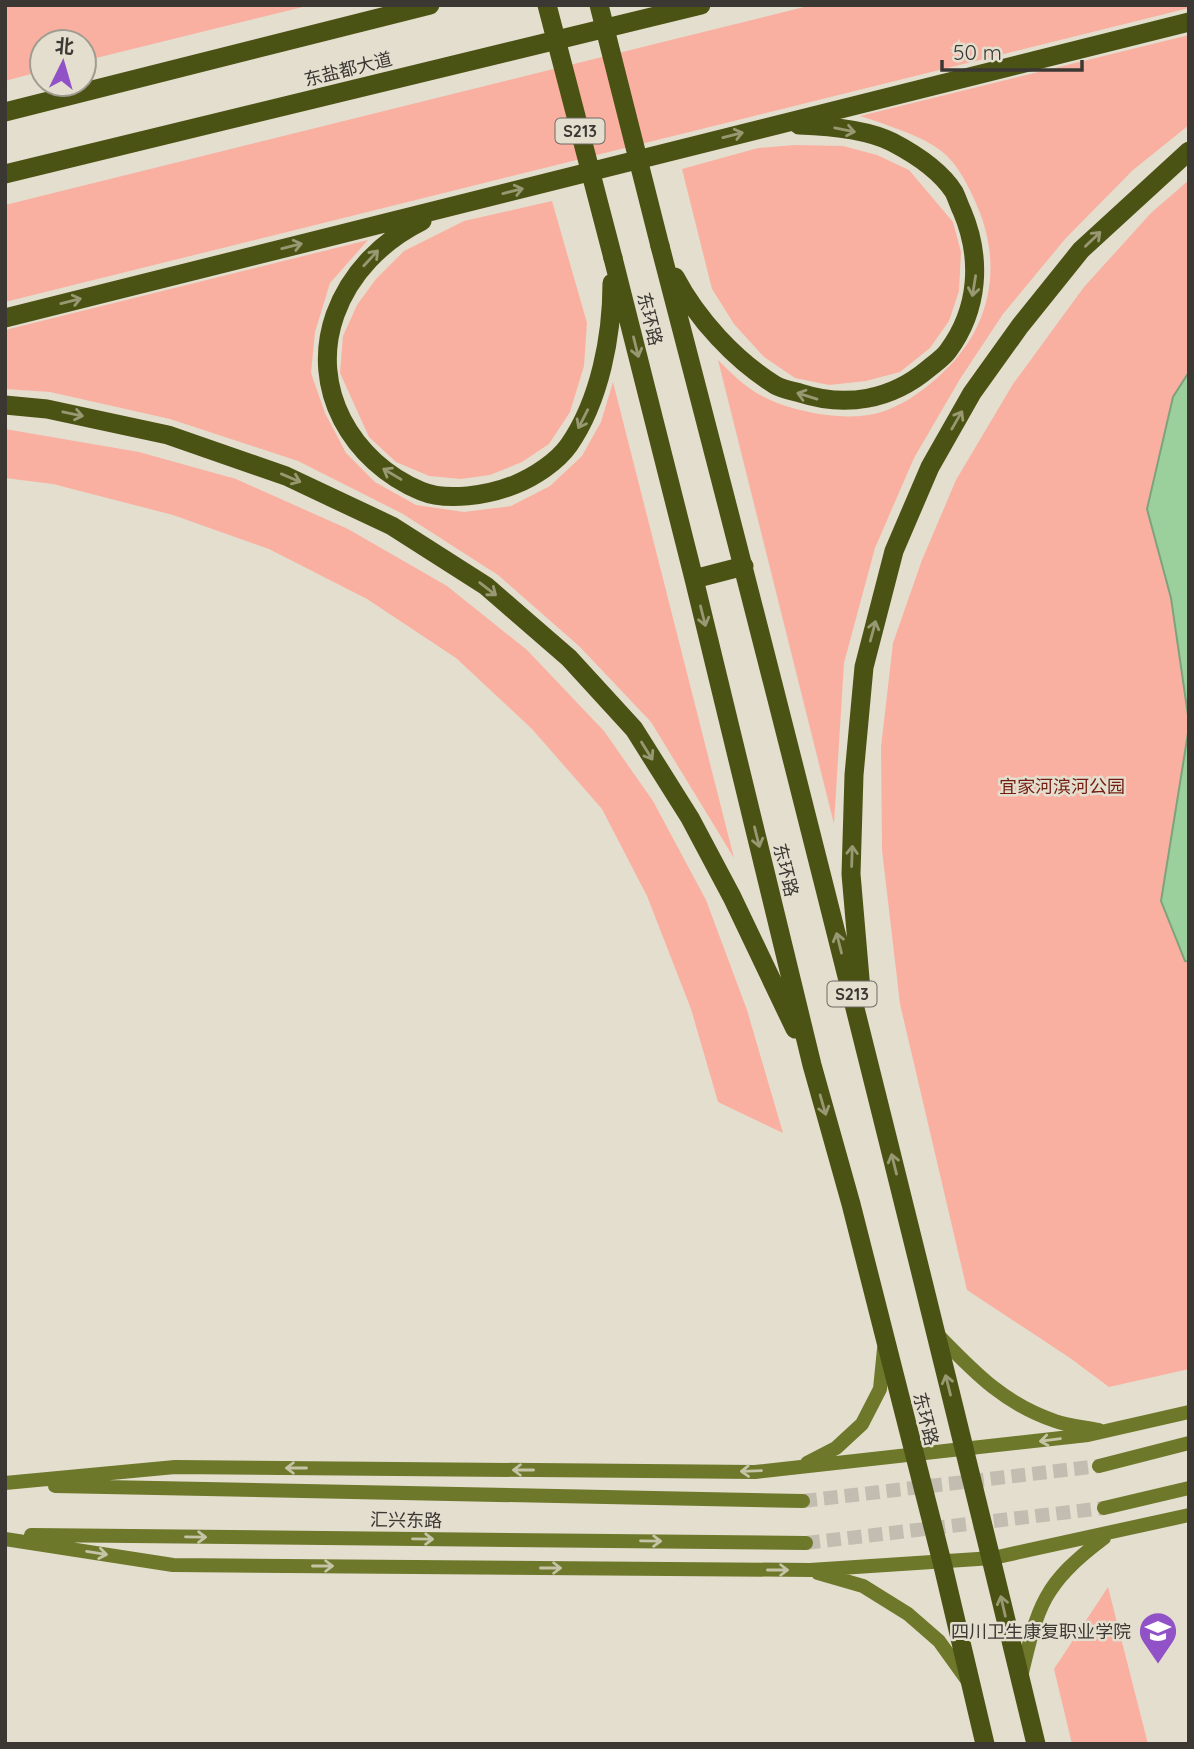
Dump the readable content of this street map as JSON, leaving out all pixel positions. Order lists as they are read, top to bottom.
{
  "streets": {
    "highway": ["东盐都大道", "S213", "东环路"],
    "main road": ["汇兴东路"]
  },
  "parks": ["宜家河滨河公园"],
  "places": {
    "school or university": ["四川卫生康复职业学院"]
  },
  "scale_bar": "50 m",
  "north": "top"
}
